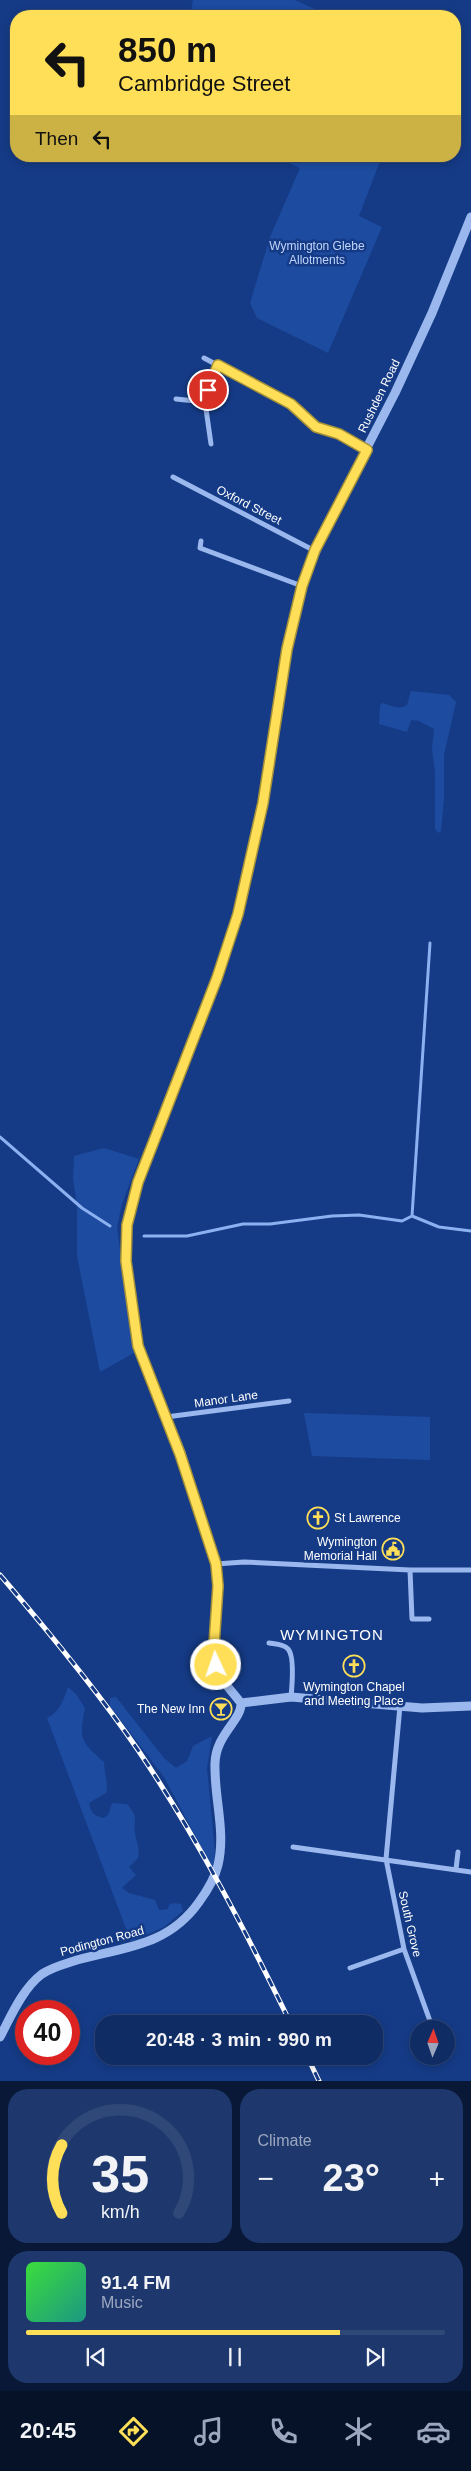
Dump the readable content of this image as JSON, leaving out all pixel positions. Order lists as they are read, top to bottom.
{
  "streets": {
    "street": [
      "Rushden Road",
      "Oxford Street",
      "Manor Lane",
      "South Grove",
      "Podington Road"
    ]
  },
  "crossings": [
    ["Rushden Road", "Oxford Street"],
    ["Rushden Road", "Manor Lane"],
    ["Rushden Road", "Podington Road"]
  ],
  "districts": ["WYMINGTON"],
  "parks": ["Wymington Glebe Allotments"],
  "places": {
    "church": ["St Lawrence", "Wymington Chapel and Meeting Place"],
    "public building": ["Wymington Memorial Hall"],
    "bar": ["The New Inn"]
  },
  "north": "top",
  "page": {
    "turn": ["850 m", "Cambridge Street"],
    "then": "Then",
    "limit": "40",
    "trip": "20:48 · 3 min · 990 m",
    "tile": "Climate",
    "heat": ["−", "23°", "+"],
    "song": ["91.4 FM", "Music"],
    "tabs": "20:45",
    "gauge": ["35", "km/h"]
  }
}
